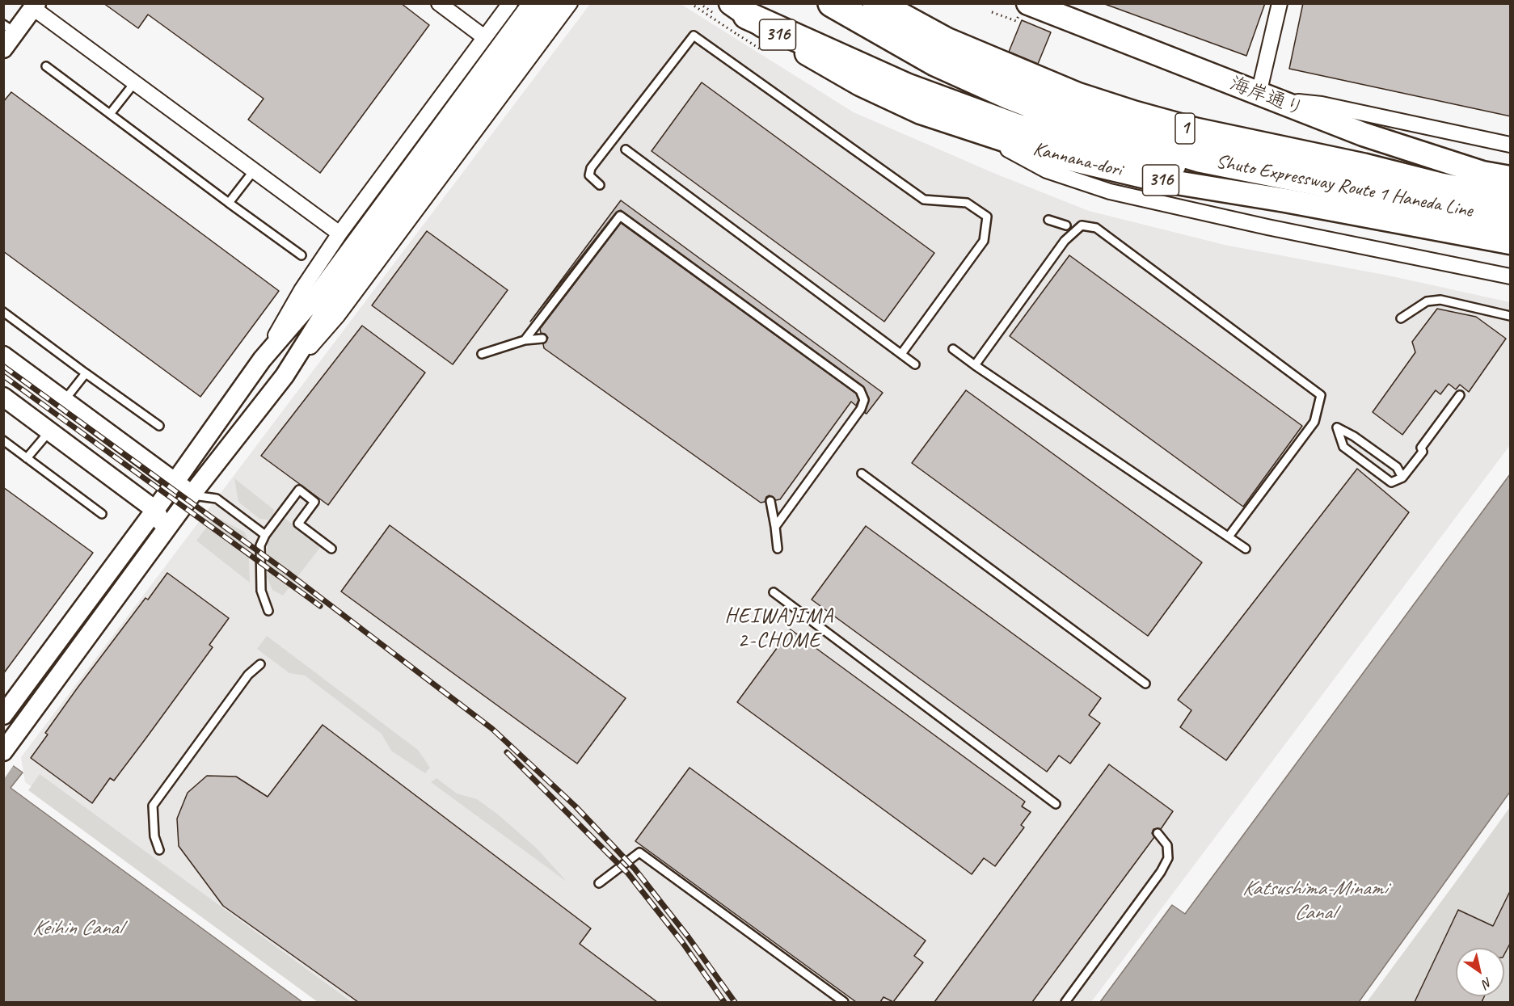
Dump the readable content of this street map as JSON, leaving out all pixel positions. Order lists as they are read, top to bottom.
{
  "streets": {
    "highway": ["1", "Shuto Expressway Route 1 Haneda Line"],
    "main road": ["316", "海岸通り", "Kannana-dori"]
  },
  "crossings": [
    ["1", "Kannana-dori"],
    ["1", "Shuto Expressway Route 1 Haneda Line"]
  ],
  "districts": ["HEIWAJIMA 2-CHOME"],
  "water": ["Katsushima-Minami Canal", "Keihin Canal"],
  "north": "bottom right"
}
